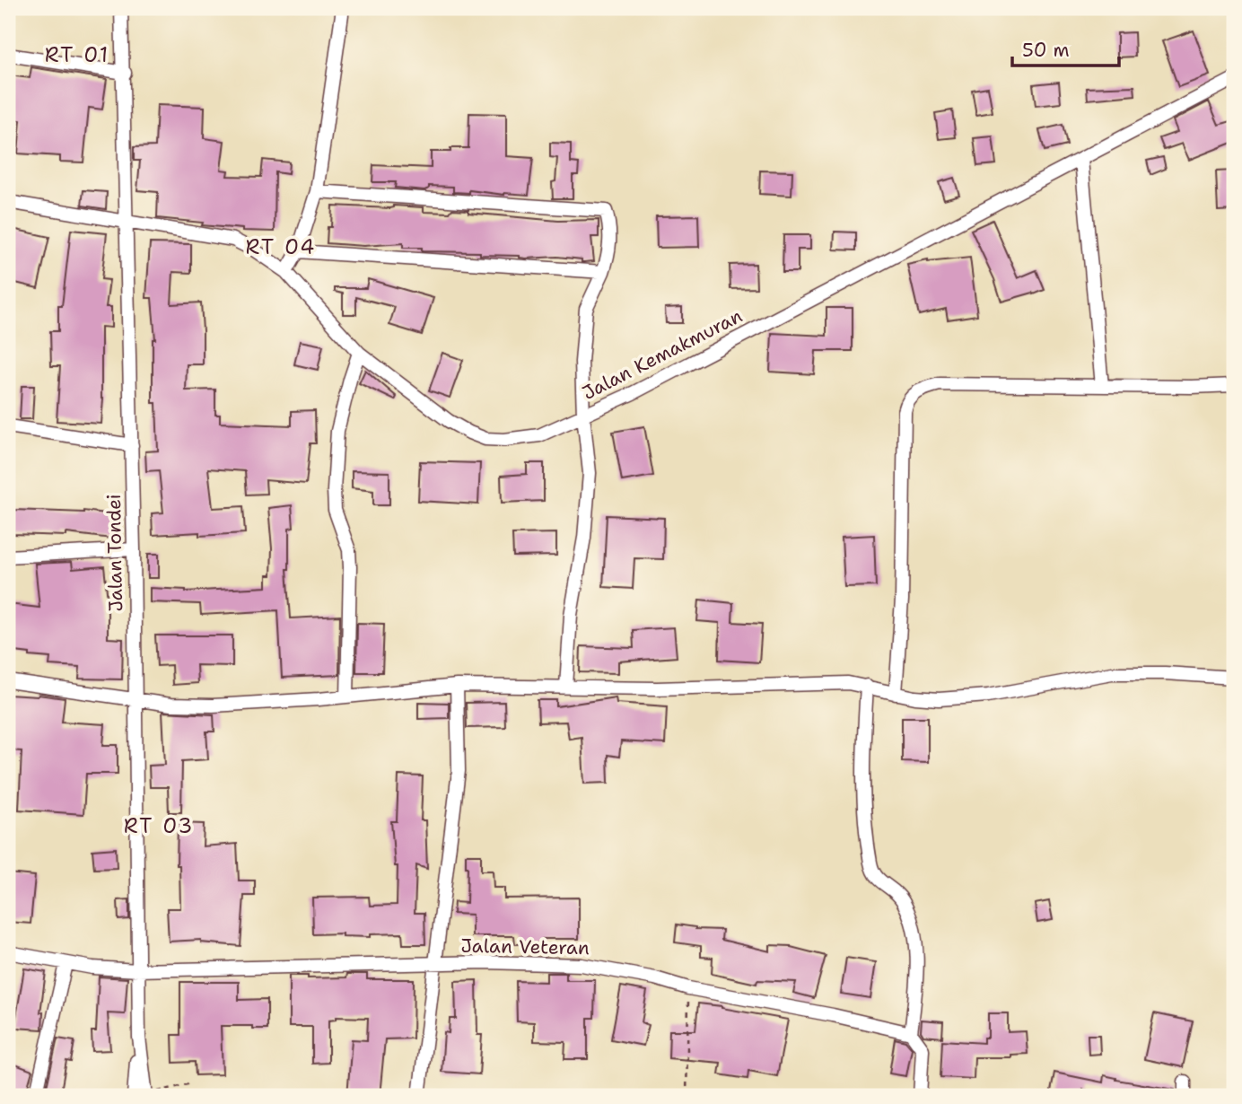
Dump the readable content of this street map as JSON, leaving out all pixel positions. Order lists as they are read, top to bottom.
{
  "streets": {
    "street": ["Jalan Kemakmuran", "Jalan Tondei", "Jalan Veteran"]
  },
  "crossings": [
    ["Jalan Kemakmuran", "Jalan Tondei"],
    ["Jalan Tondei", "Jalan Veteran"]
  ],
  "districts": ["RT 01", "RT 04", "RT 03"],
  "scale_bar": "50 m"
}
